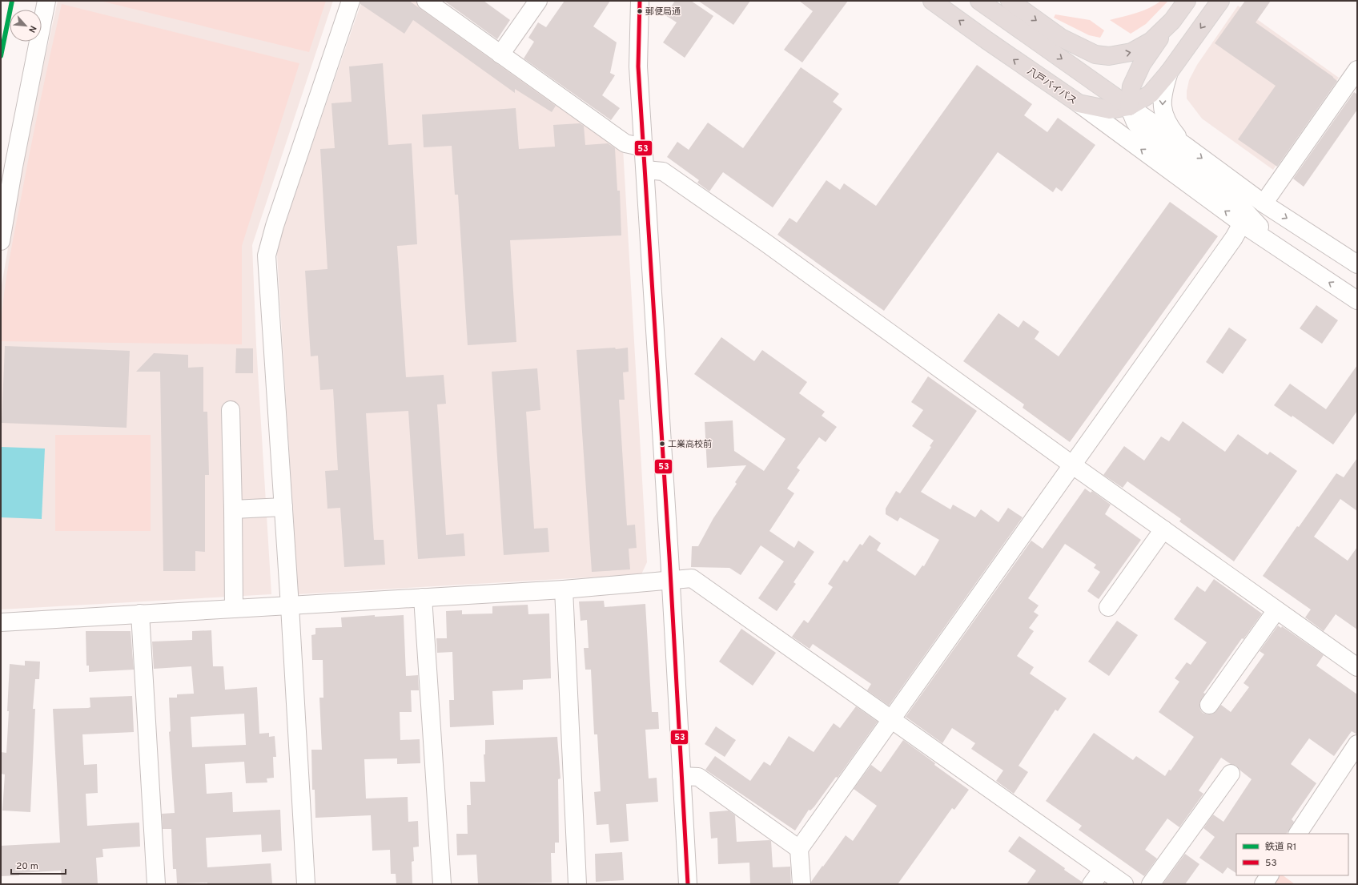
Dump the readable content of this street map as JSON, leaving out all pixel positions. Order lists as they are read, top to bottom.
{
  "streets": {
    "highway": ["八戸バイパス"]
  },
  "places": ["郵便局通", "工業高校前"],
  "lines": ["rail line R1", "transit line 53"],
  "legend": ["鉄道 R1", "53"],
  "scale_bar": "20 m",
  "north": "bottom right"
}
